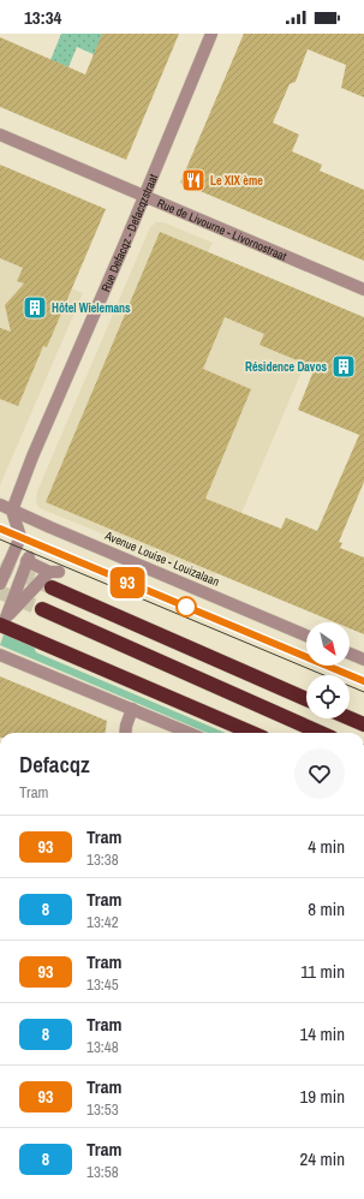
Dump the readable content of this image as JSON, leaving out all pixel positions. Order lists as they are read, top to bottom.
{
  "streets": {
    "street": ["Rue de Livourne - Livornostraat", "Rue Defacqz - Defacqzstraat", "Avenue Louise - Louizalaan"]
  },
  "crossings": [
    ["Rue de Livourne - Livornostraat", "Rue Defacqz - Defacqzstraat"],
    ["Rue Defacqz - Defacqzstraat", "Avenue Louise - Louizalaan"]
  ],
  "places": {
    "restaurant": ["Le XIX ème"],
    "building": ["Hôtel Wielemans", "Résidence Davos"]
  },
  "lines": ["tram line 93"],
  "north": "bottom right",
  "page": {
    "status": "13:34",
    "on_map": "93",
    "heading": ["Defacqz", "Tram"],
    "list": [
      {
        "mark": "93",
        "name": "Tram",
        "note": "13:38",
        "value": "4 min"
      },
      {
        "mark": "8",
        "name": "Tram",
        "note": "13:42",
        "value": "8 min"
      },
      {
        "mark": "93",
        "name": "Tram",
        "note": "13:45",
        "value": "11 min"
      },
      {
        "mark": "8",
        "name": "Tram",
        "note": "13:48",
        "value": "14 min"
      },
      {
        "mark": "93",
        "name": "Tram",
        "note": "13:53",
        "value": "19 min"
      },
      {
        "mark": "8",
        "name": "Tram",
        "note": "13:58",
        "value": "24 min"
      }
    ]
  }
}
